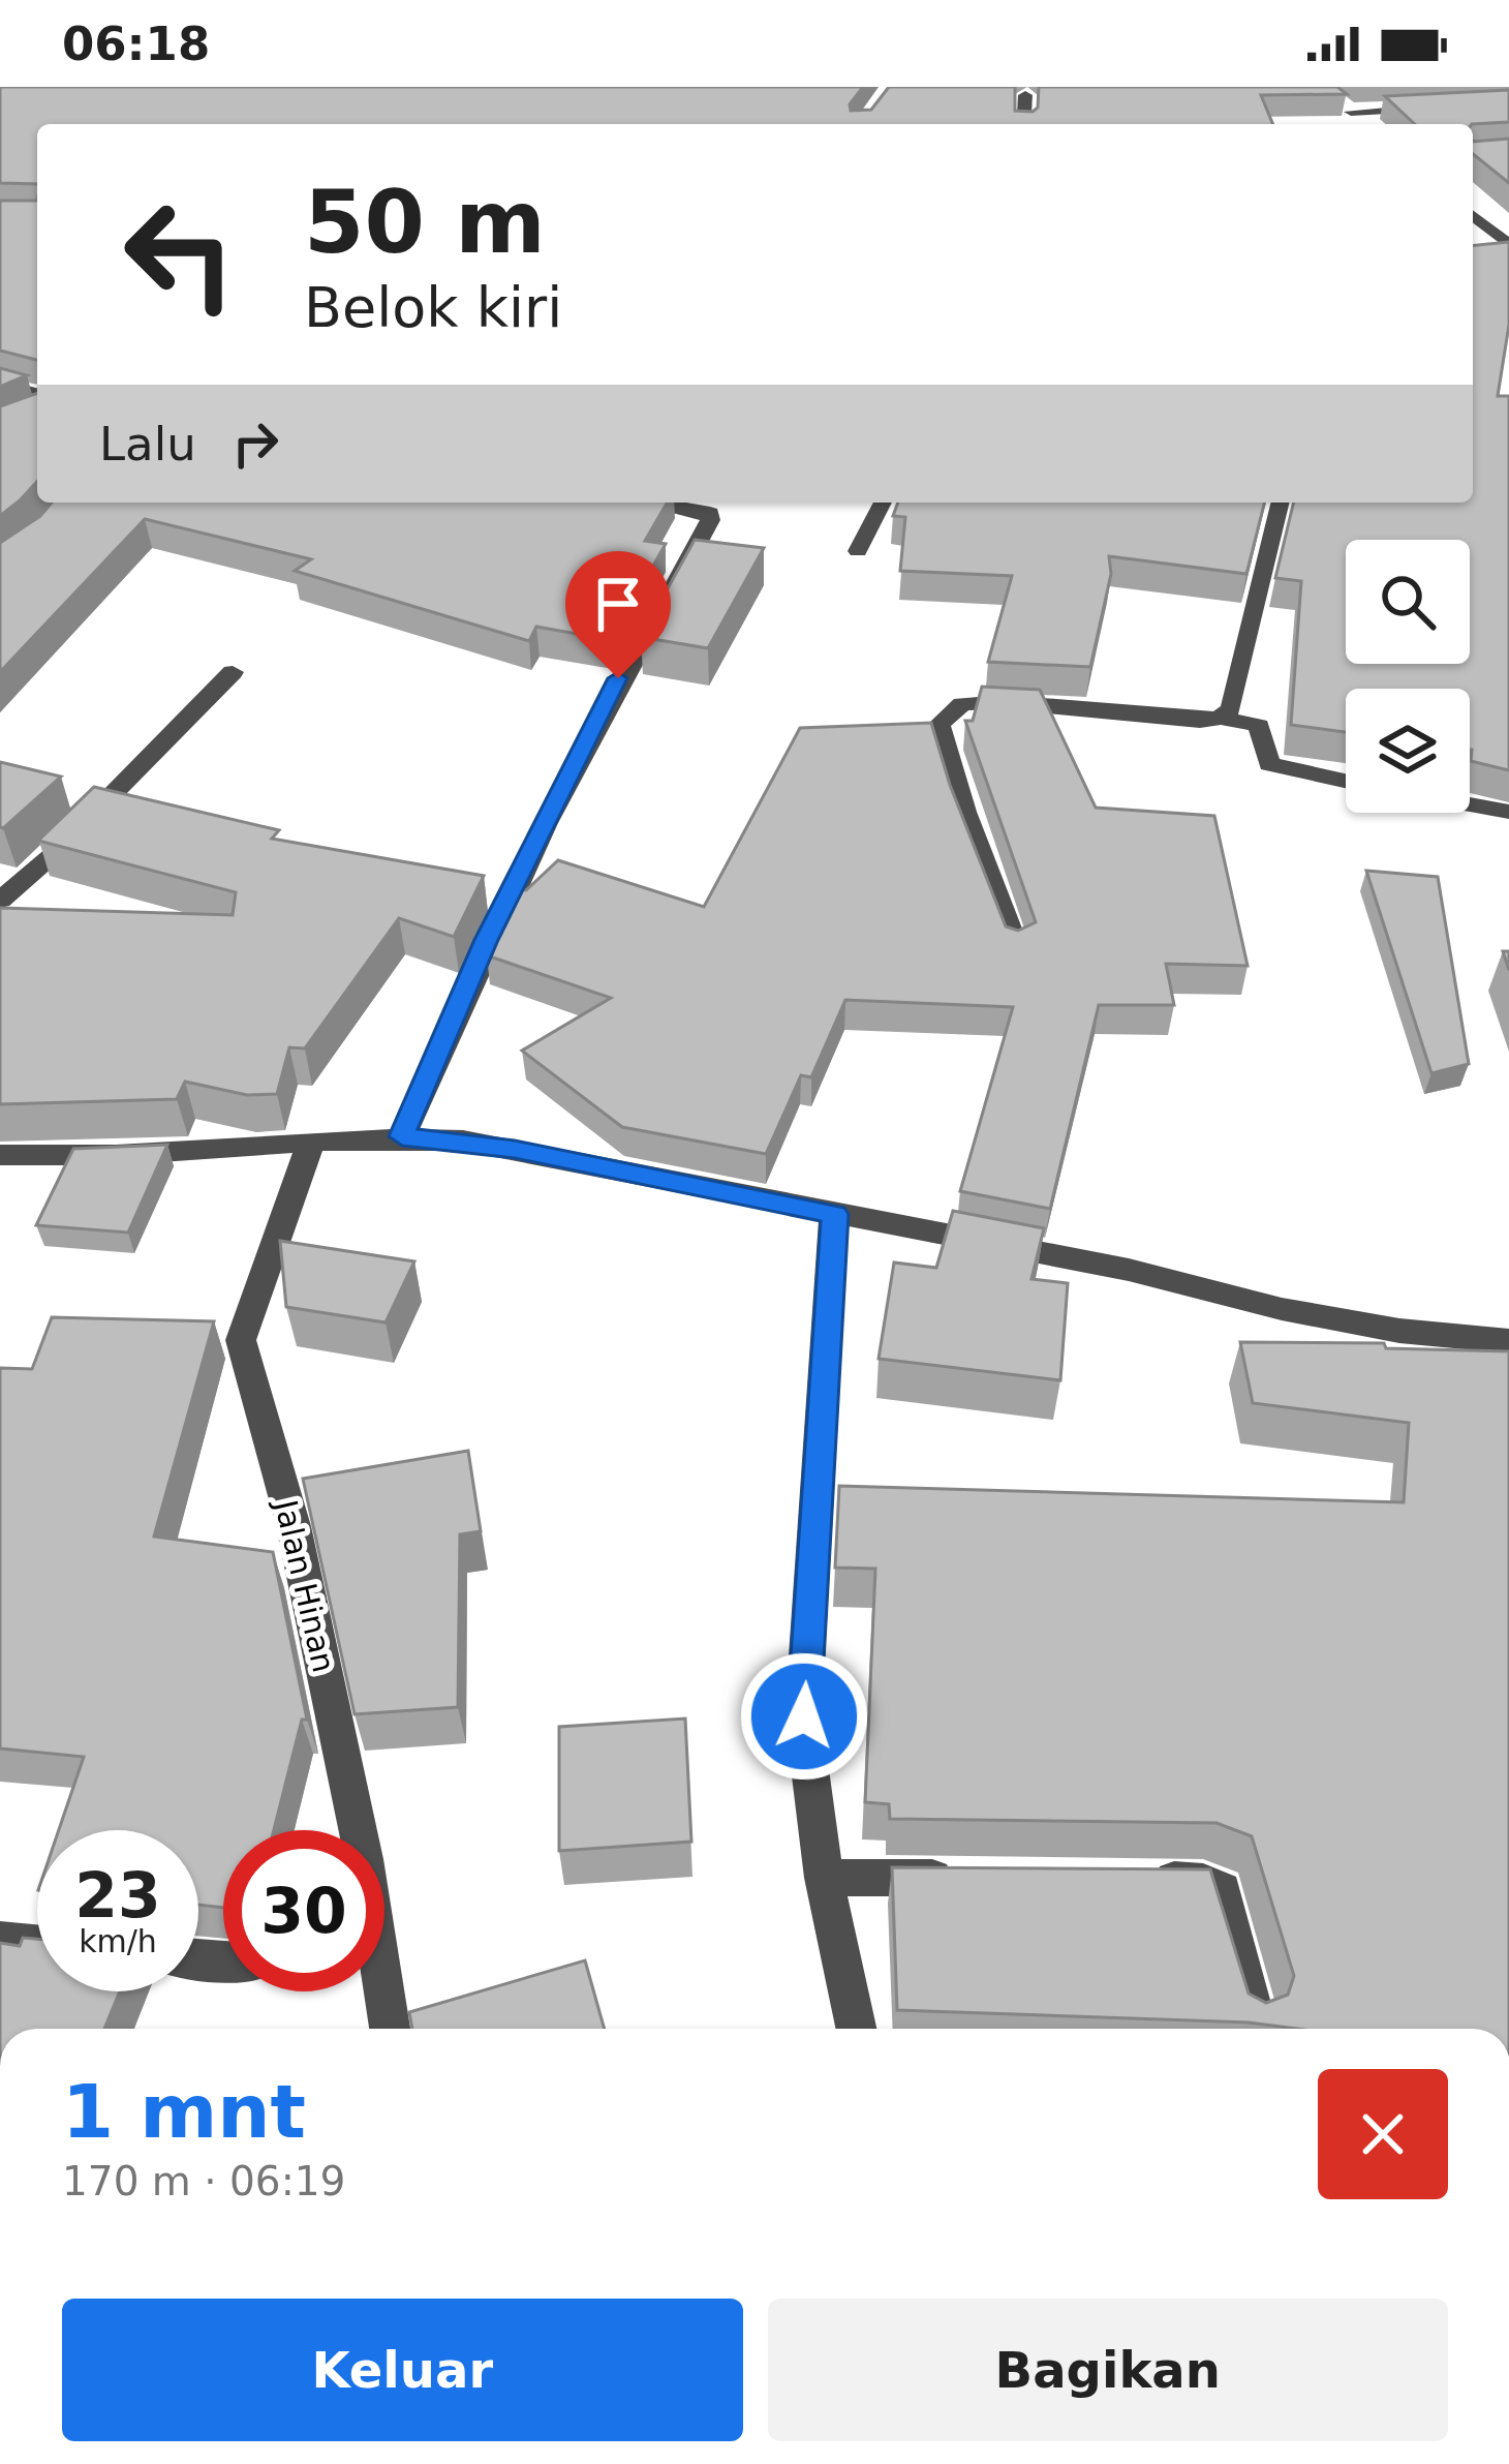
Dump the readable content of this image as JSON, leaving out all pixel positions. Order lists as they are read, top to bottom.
{
  "streets": {
    "street": ["Jalan Hinan"]
  },
  "page": {
    "status": "06:18",
    "turn": ["50 m", "Belok kiri"],
    "then": "Lalu",
    "speed": "23 km/h",
    "limit": "30",
    "heading": ["1 mnt", "170 m · 06:19"],
    "buttons": ["Keluar", "Bagikan"]
  }
}
